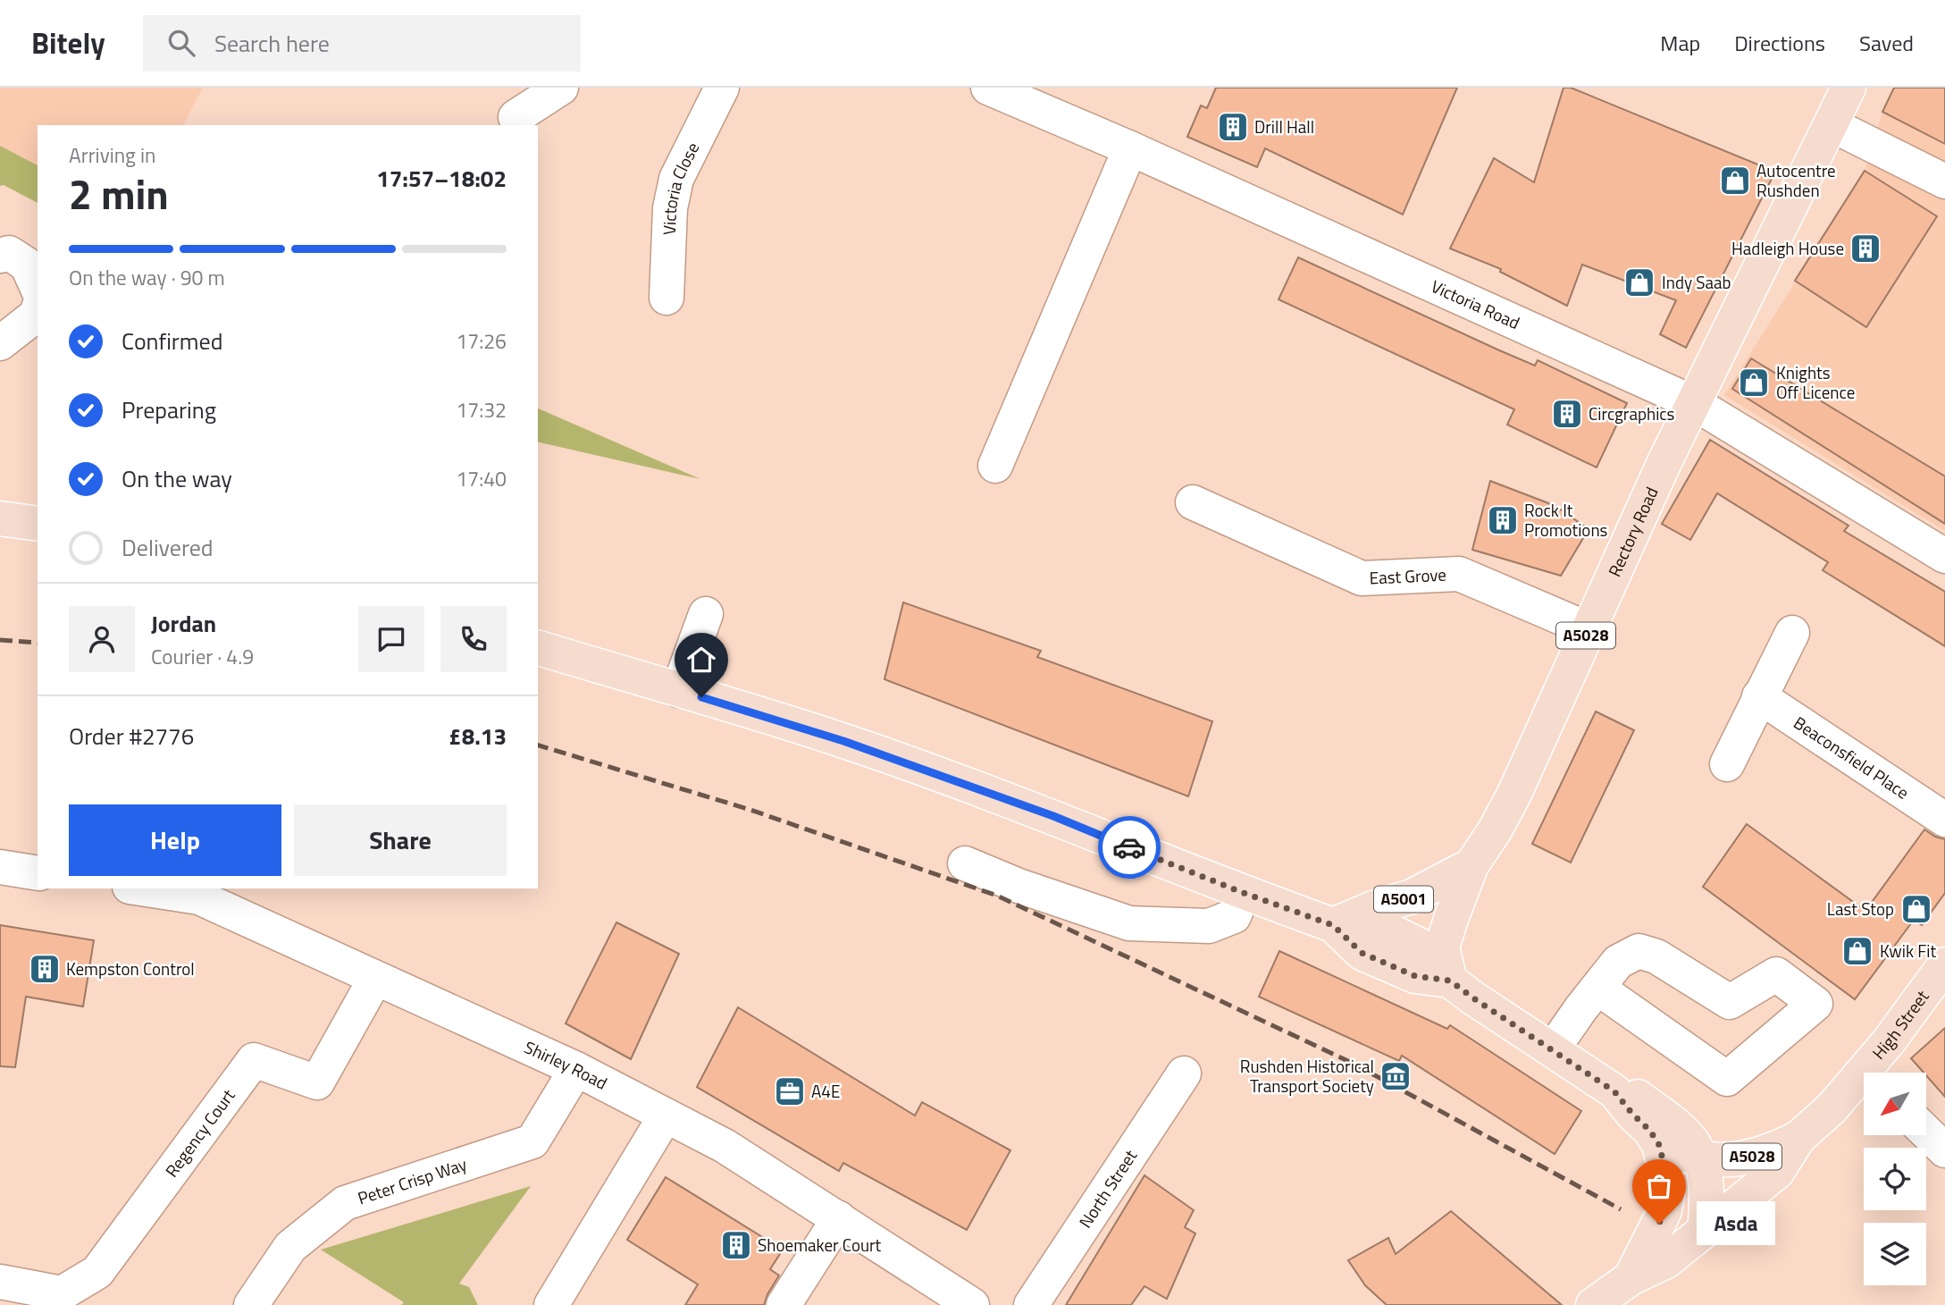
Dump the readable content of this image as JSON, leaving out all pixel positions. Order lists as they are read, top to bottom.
{
  "streets": {
    "main road": [
      "Rectory Road",
      "A5028",
      "A5001",
      "High Street"
    ],
    "street": [
      "Victoria Close",
      "Victoria Road",
      "East Grove",
      "Beaconsfield Place",
      "Shirley Road",
      "Regency Court",
      "Peter Crisp Way",
      "North Street"
    ]
  },
  "crossings": [
    ["Victoria Road", "Rectory Road"],
    ["Rectory Road", "East Grove"],
    ["Rectory Road", "A5028"],
    ["Rectory Road", "A5001"],
    ["A5028", "High Street"],
    ["Shirley Road", "Regency Court"],
    ["Shirley Road", "Peter Crisp Way"]
  ],
  "places": {
    "building": [
      "Drill Hall",
      "Hadleigh House",
      "Circgraphics",
      "Rock It Promotions",
      "Kempston Control",
      "Shoemaker Court"
    ],
    "shop": [
      "Autocentre Rushden",
      "Indy Saab",
      "Knights Off Licence",
      "Last Stop",
      "Kwik Fit"
    ],
    "museum": ["Rushden Historical Transport Society"],
    "office": ["A4E"],
    "other": ["Asda"]
  },
  "north": "bottom left",
  "page": {
    "header": "Bitely",
    "search": "Search here",
    "nav": ["Map", "Directions", "Saved"],
    "heading": ["2 min", "Arriving in", "17:57–18:02"],
    "panel": [
      "Jordan",
      "Courier · 4.9",
      "Order #2776",
      "£8.13"
    ],
    "bar": "On the way · 90 m",
    "list": [
      ["Confirmed", "17:26"],
      ["Preparing", "17:32"],
      ["On the way", "17:40"],
      "Delivered"
    ],
    "buttons": ["Help", "Share"],
    "bubble": "Asda"
  }
}
